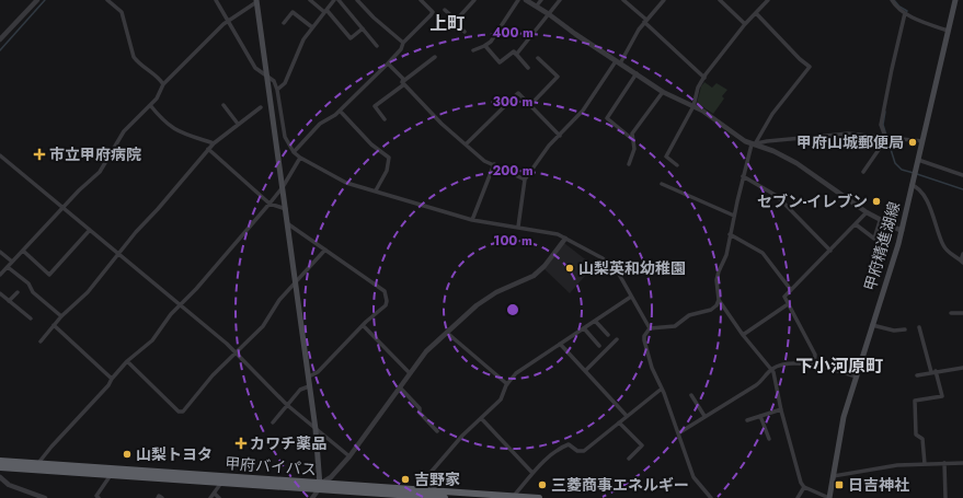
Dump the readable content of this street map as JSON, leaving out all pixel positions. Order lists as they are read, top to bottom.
{
  "streets": {
    "highway": ["甲府バイパス"],
    "main road": ["甲府精進湖線"]
  },
  "districts": ["上町", "下小河原町"],
  "places": {
    "other": [
      "甲府山城郵便局",
      "セブン-イレブン",
      "山梨英和幼稚園",
      "山梨トヨタ",
      "吉野家",
      "三菱商事エネルギー"
    ],
    "health": ["市立甲府病院", "カワチ薬品"],
    "transit": ["日吉神社"]
  },
  "rings": [
    "400 m",
    "300 m",
    "200 m",
    "100 m"
  ]
}
